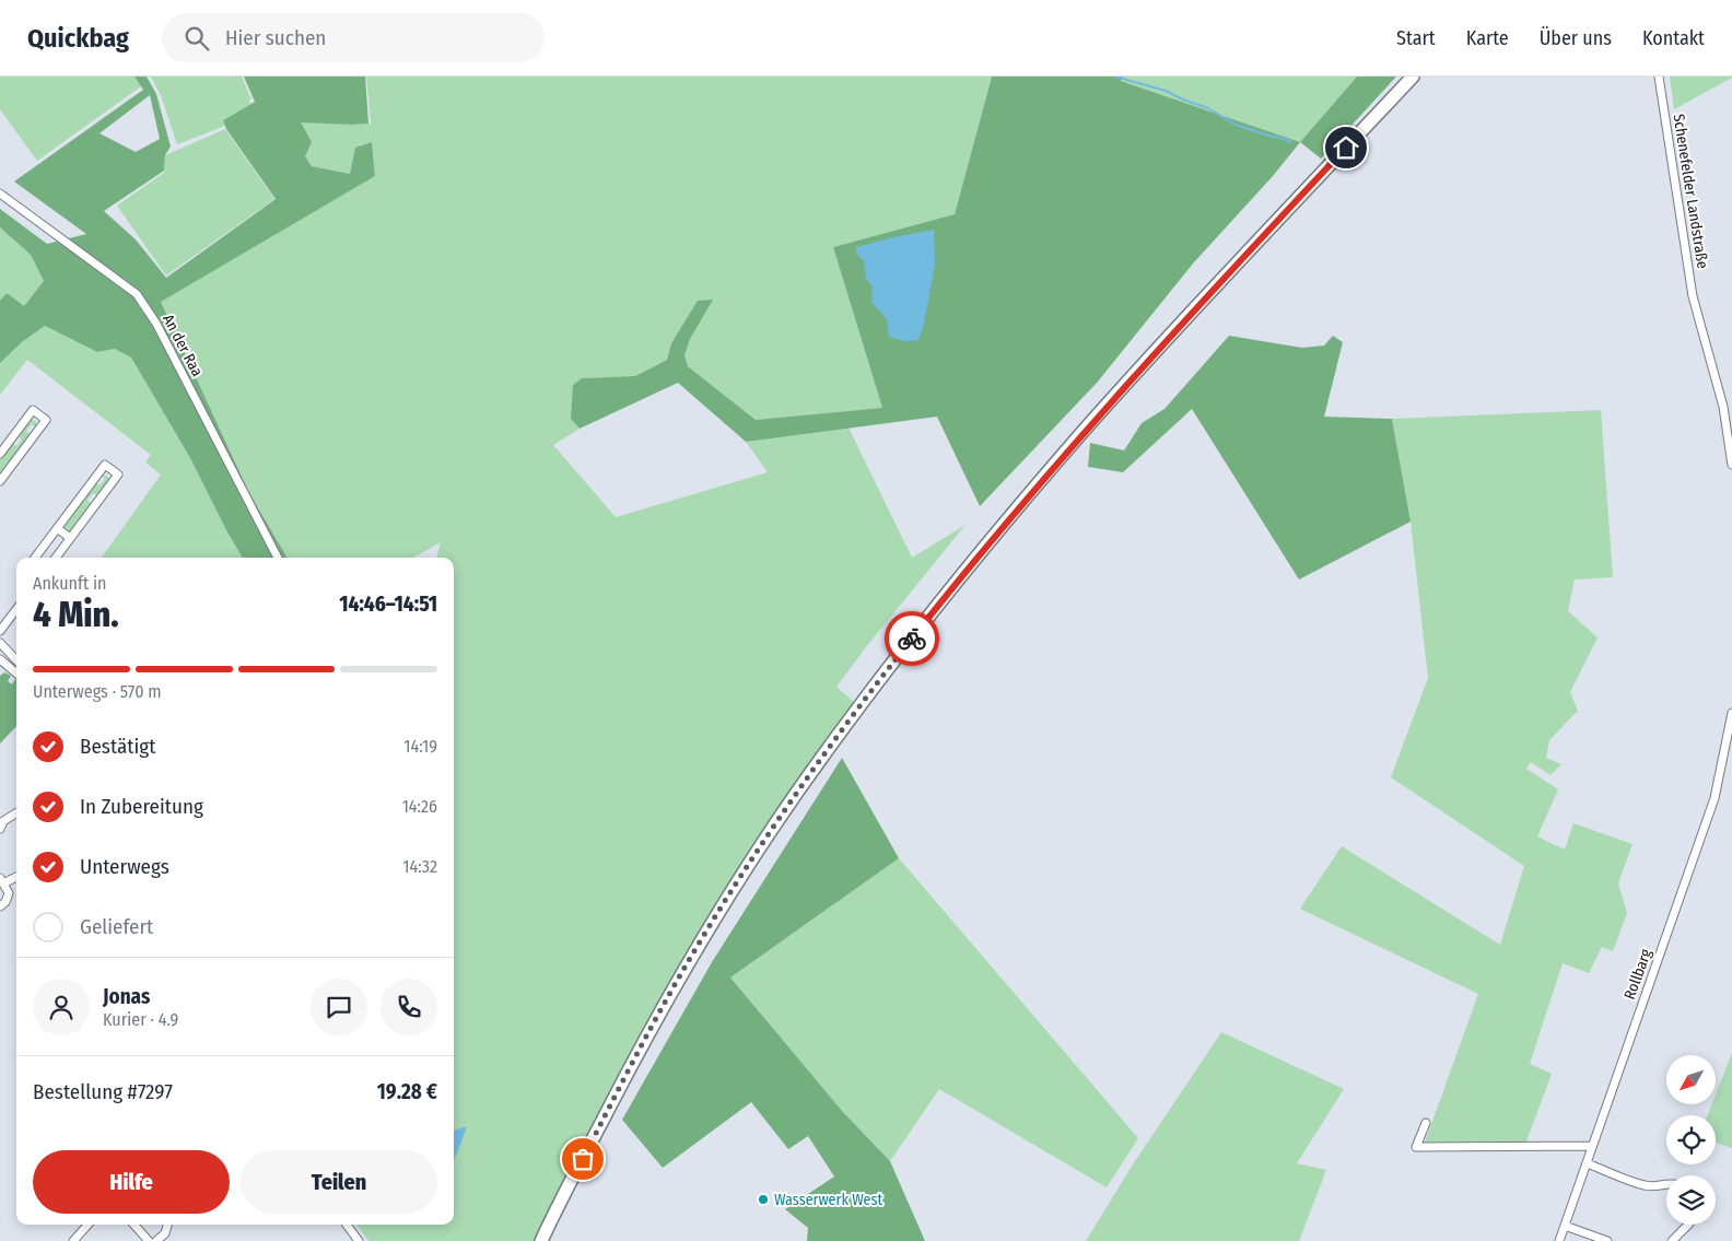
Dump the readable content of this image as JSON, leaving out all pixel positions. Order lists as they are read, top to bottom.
{
  "streets": {
    "street": ["Schenefelder Landstraße", "An der Raa", "Rollbarg"]
  },
  "places": ["Wasserwerk West"],
  "north": "bottom left",
  "page": {
    "header": "Quickbag",
    "search": "Hier suchen",
    "nav": [
      "Start",
      "Karte",
      "Über uns",
      "Kontakt"
    ],
    "heading": ["4 Min.", "Ankunft in", "14:46–14:51"],
    "panel": [
      "Jonas",
      "Kurier · 4.9",
      "Bestellung #7297",
      "19.28 €"
    ],
    "bar": "Unterwegs · 570 m",
    "list": [
      ["Bestätigt", "14:19"],
      ["In Zubereitung", "14:26"],
      ["Unterwegs", "14:32"],
      "Geliefert"
    ],
    "buttons": ["Hilfe", "Teilen"]
  }
}
